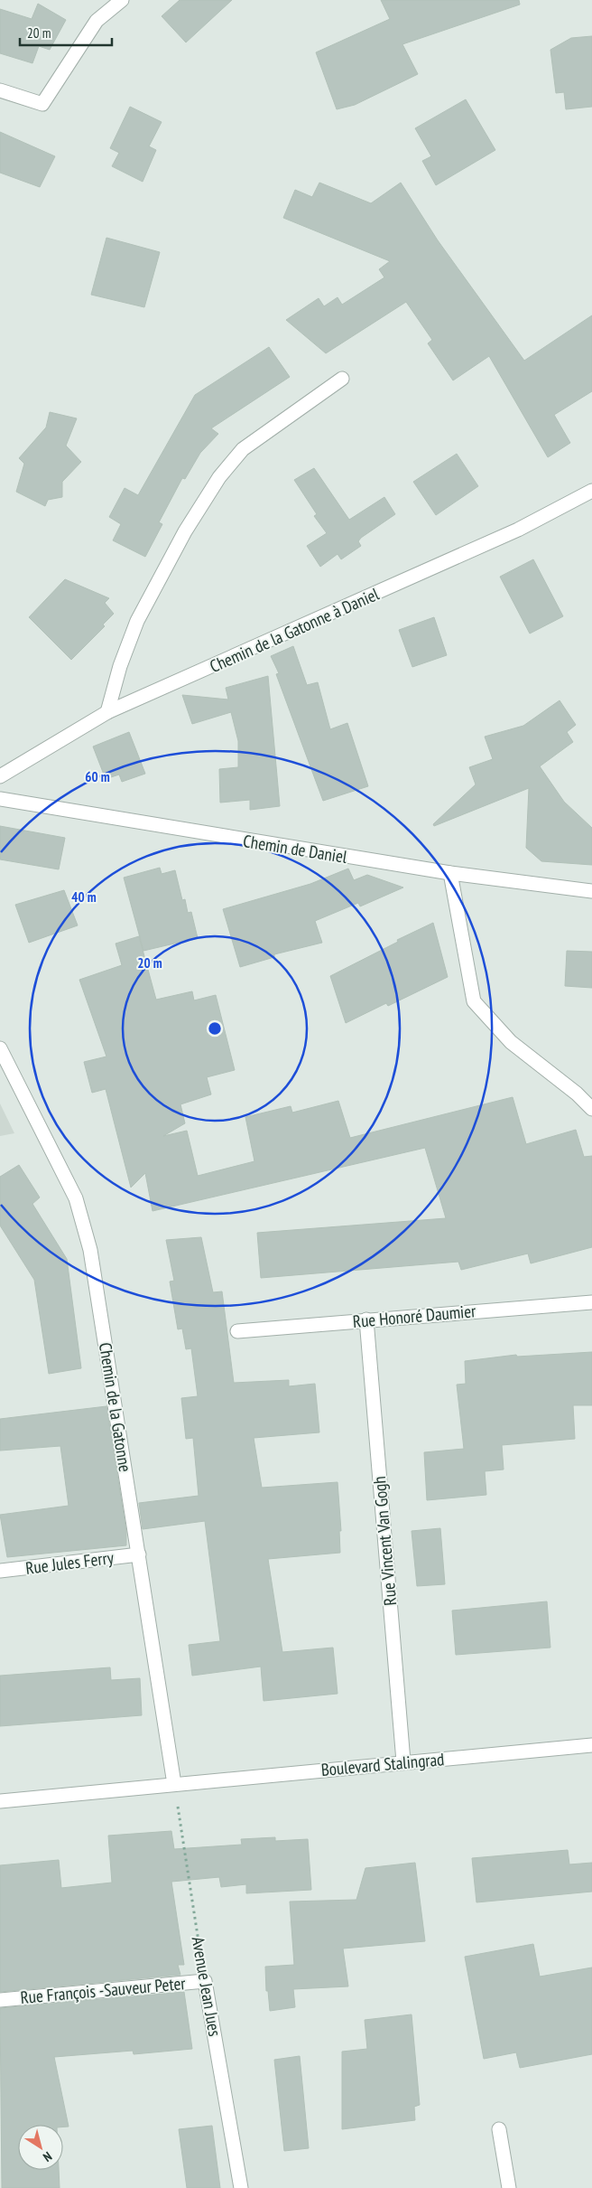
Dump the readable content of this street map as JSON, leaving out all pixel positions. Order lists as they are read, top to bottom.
{
  "streets": {
    "street": [
      "Chemin de la Gatonne à Daniel",
      "Chemin de Daniel",
      "Rue Honoré Daumier",
      "Chemin de la Gatonne",
      "Rue Vincent Van Gogh",
      "Rue Jules Ferry",
      "Boulevard Stalingrad",
      "Avenue Jean Jues",
      "Rue François -Sauveur Peter"
    ]
  },
  "crossings": [
    ["Rue Honoré Daumier", "Rue Vincent Van Gogh"],
    ["Chemin de la Gatonne", "Rue Jules Ferry"],
    ["Chemin de la Gatonne", "Boulevard Stalingrad"],
    ["Chemin de la Gatonne", "Avenue Jean Jues"],
    ["Rue Vincent Van Gogh", "Boulevard Stalingrad"],
    ["Boulevard Stalingrad", "Avenue Jean Jues"],
    ["Avenue Jean Jues", "Rue François -Sauveur Peter"]
  ],
  "scale_bar": "20 m",
  "north": "bottom right",
  "rings": ["60 m", "40 m", "20 m"]
}
